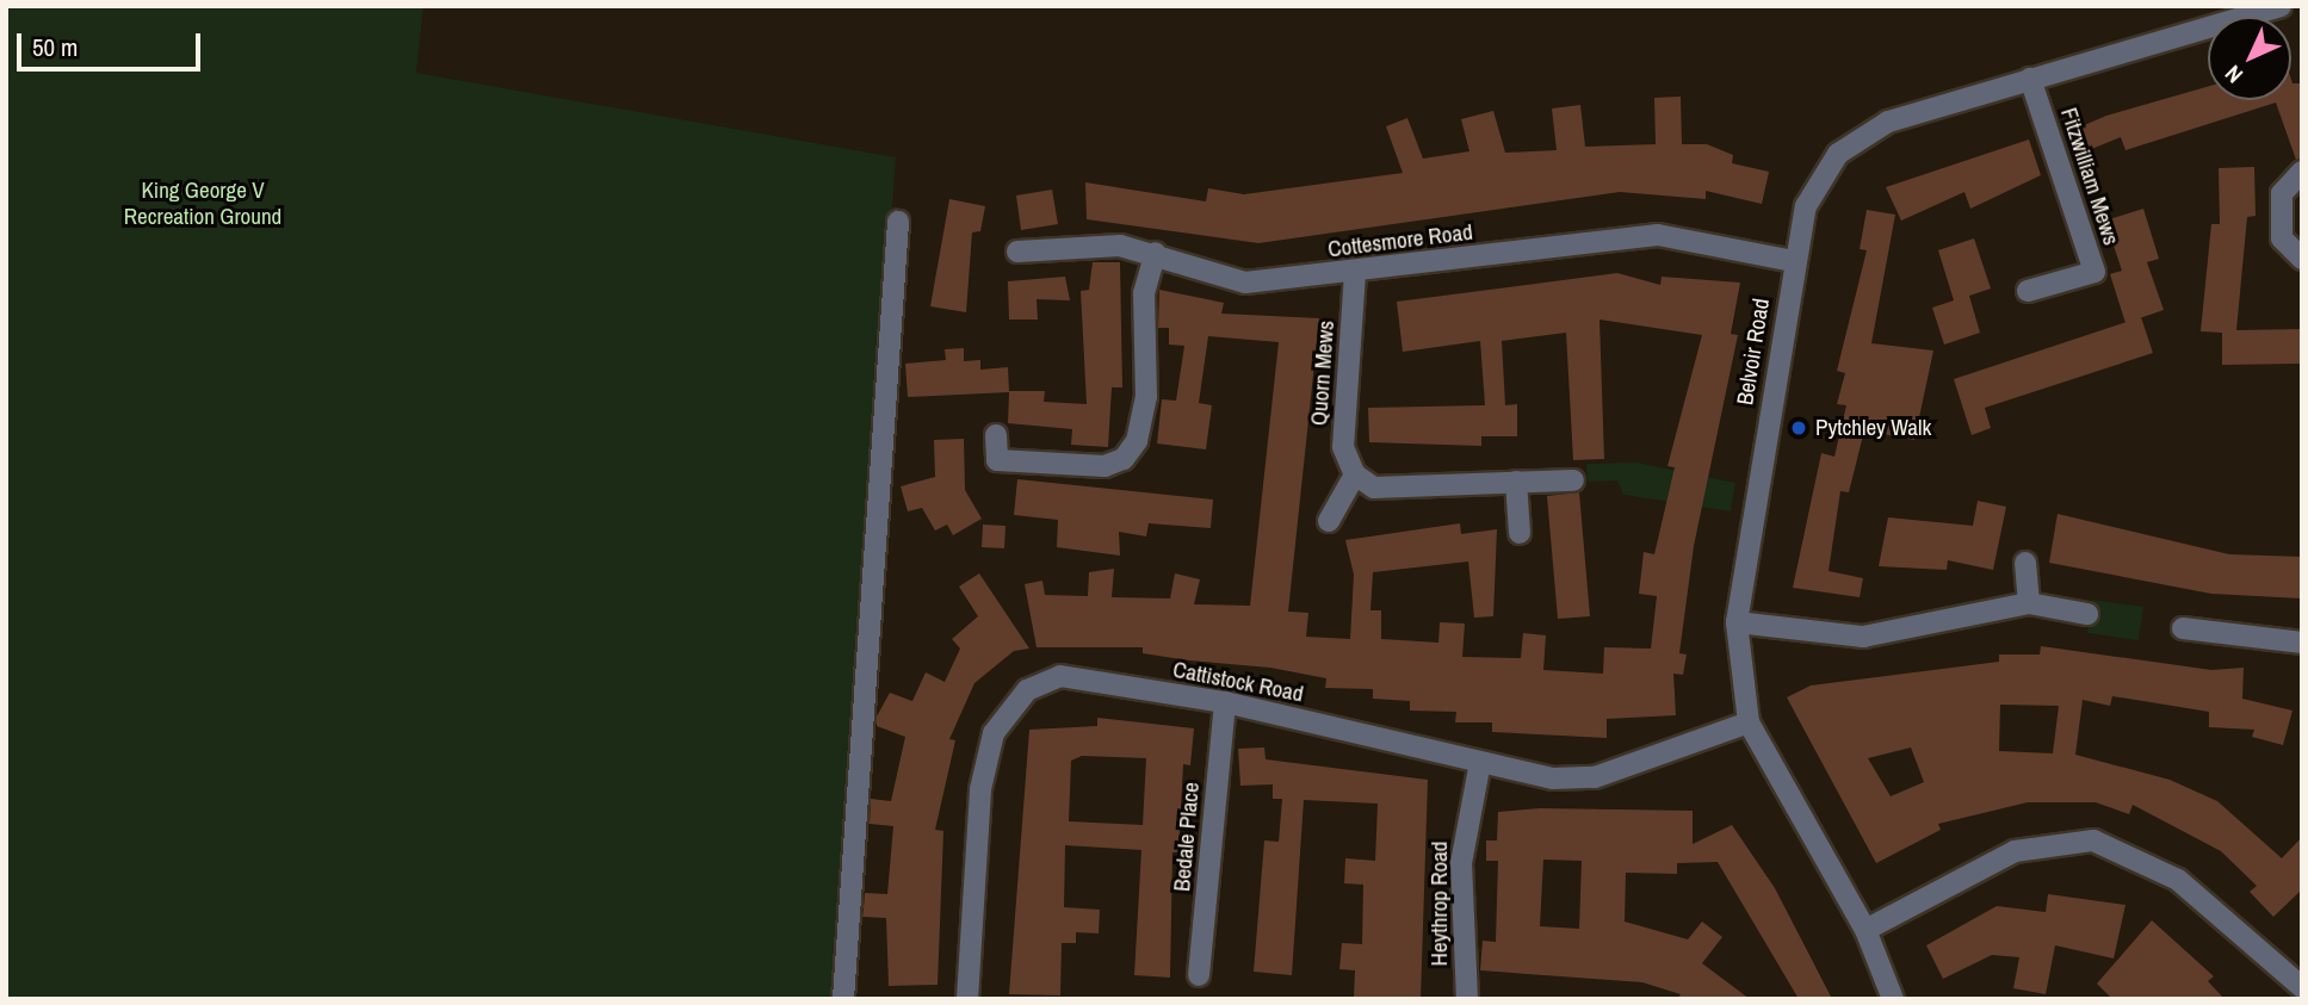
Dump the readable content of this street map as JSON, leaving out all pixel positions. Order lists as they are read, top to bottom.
{
  "streets": {
    "street": [
      "Fitzwilliam Mews",
      "Cottesmore Road",
      "Belvoir Road",
      "Quorn Mews",
      "Cattistock Road",
      "Bedale Place",
      "Heythrop Road"
    ]
  },
  "crossings": [
    ["Fitzwilliam Mews", "Belvoir Road"],
    ["Cottesmore Road", "Belvoir Road"],
    ["Cottesmore Road", "Quorn Mews"],
    ["Belvoir Road", "Cattistock Road"],
    ["Cattistock Road", "Bedale Place"],
    ["Cattistock Road", "Heythrop Road"]
  ],
  "parks": ["King George V Recreation Ground"],
  "places": ["Pytchley Walk"],
  "scale_bar": "50 m",
  "north": "bottom left"
}
